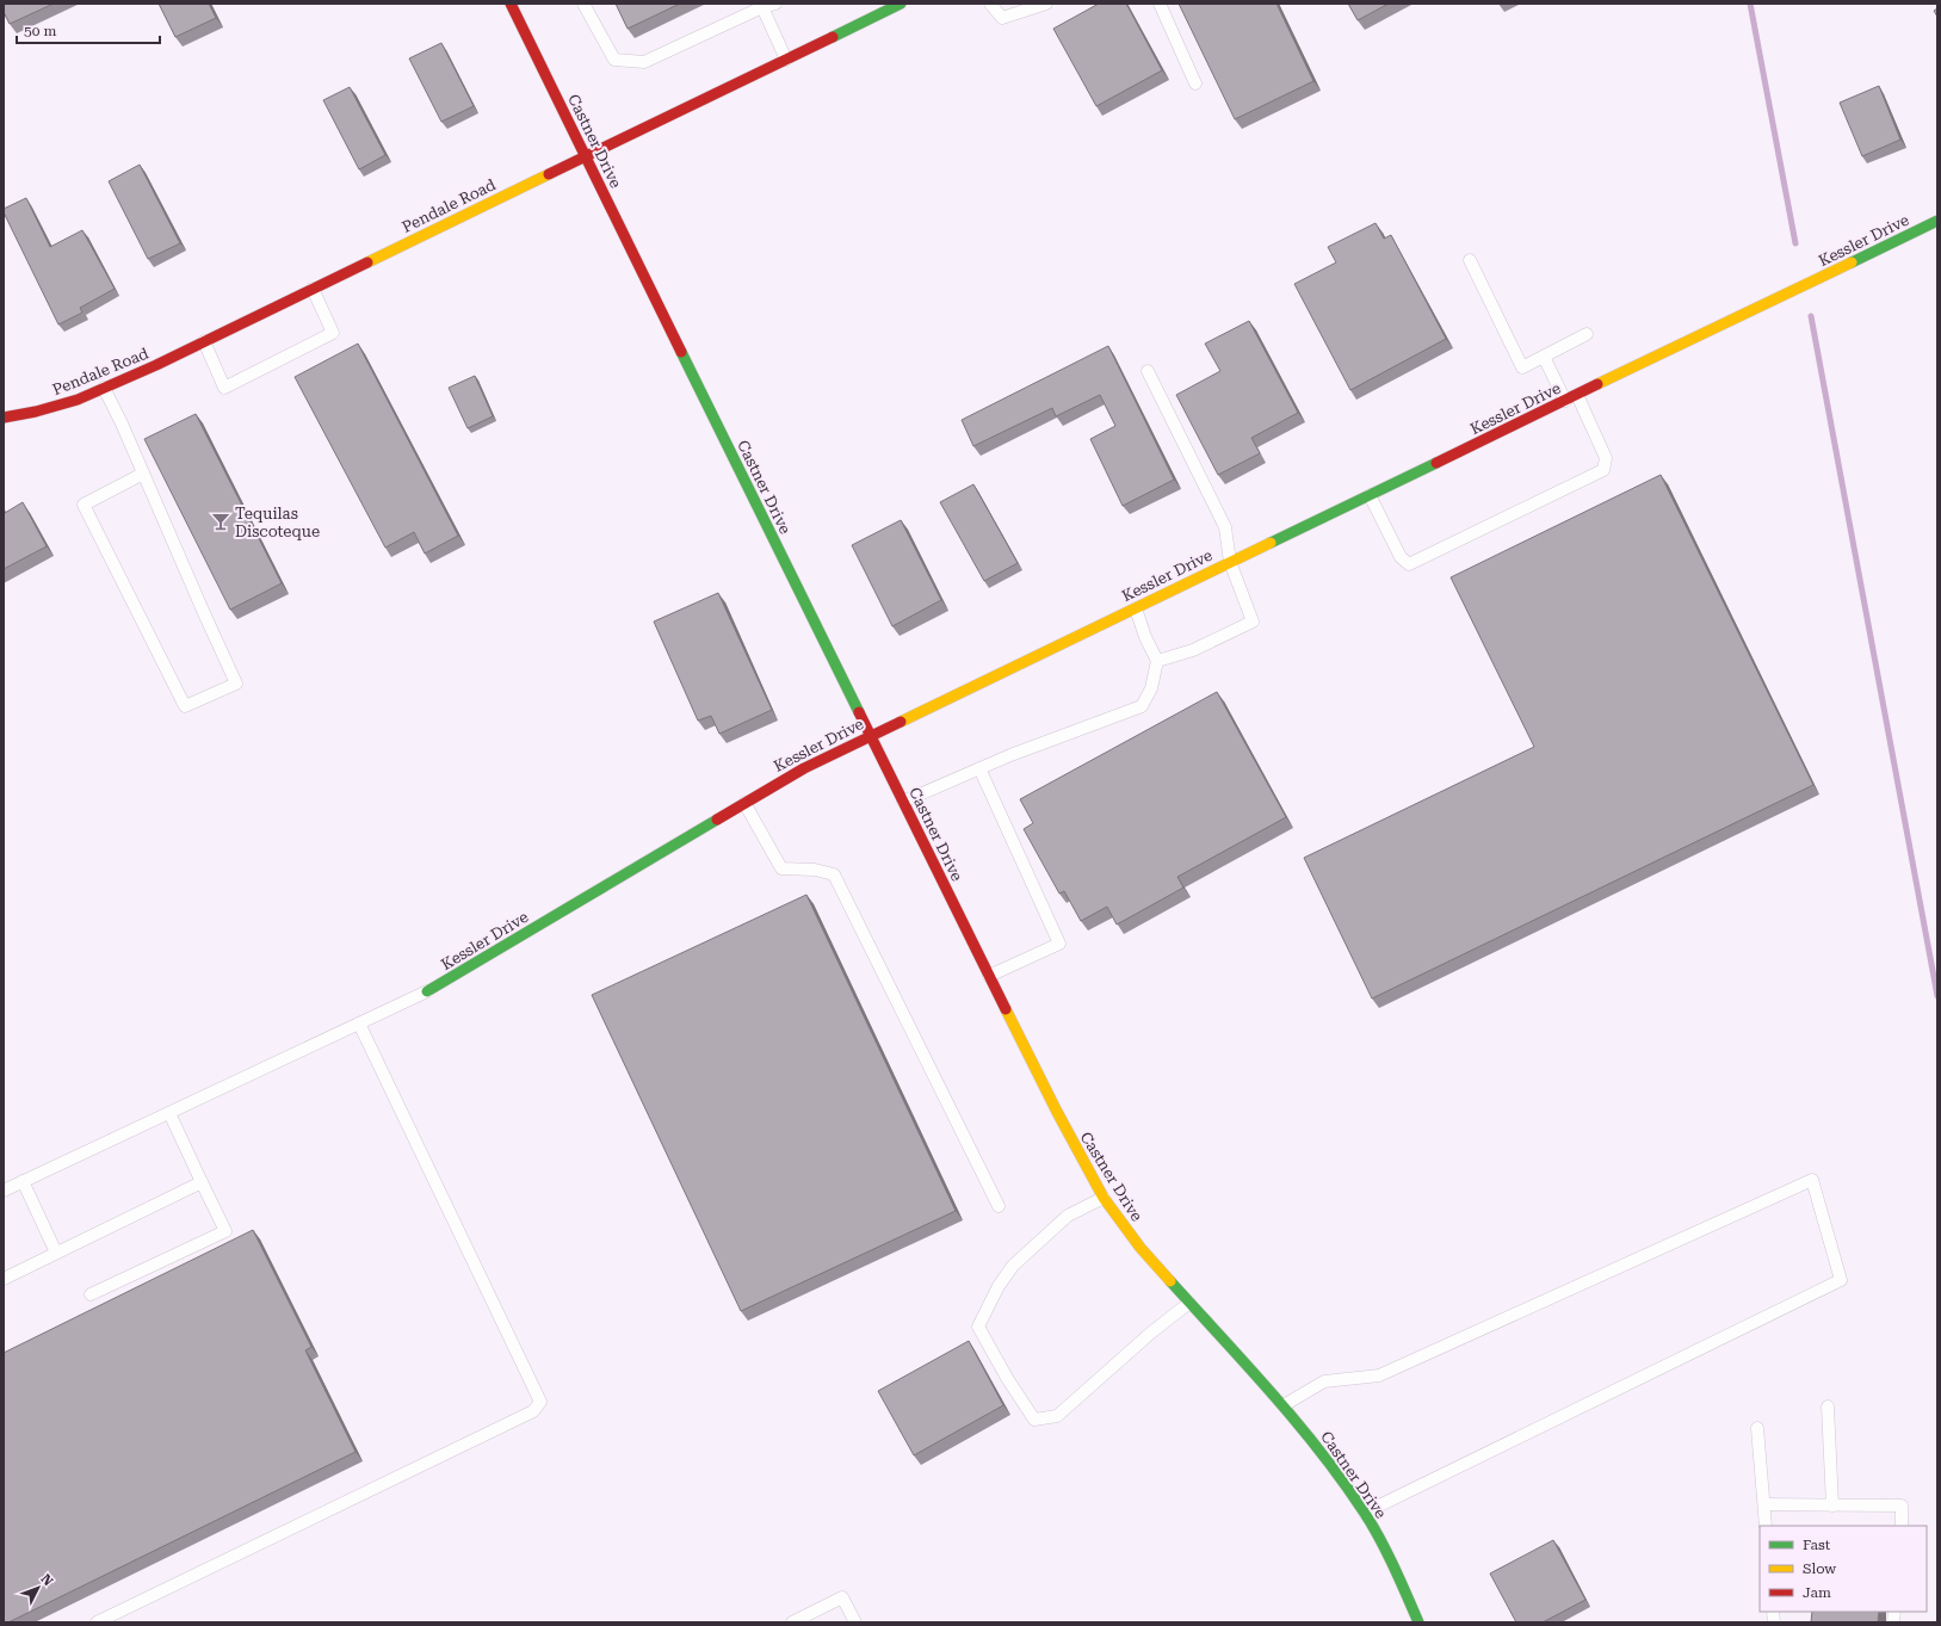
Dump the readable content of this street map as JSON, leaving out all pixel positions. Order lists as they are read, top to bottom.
{
  "streets": {
    "street": ["Castner Drive", "Pendale Road", "Kessler Drive"]
  },
  "crossings": [
    ["Castner Drive", "Pendale Road"],
    ["Castner Drive", "Kessler Drive"]
  ],
  "places": {
    "bar": ["Tequilas Discoteque"]
  },
  "legend": ["Fast", "Slow", "Jam"],
  "scale_bar": "50 m",
  "north": "top right"
}
